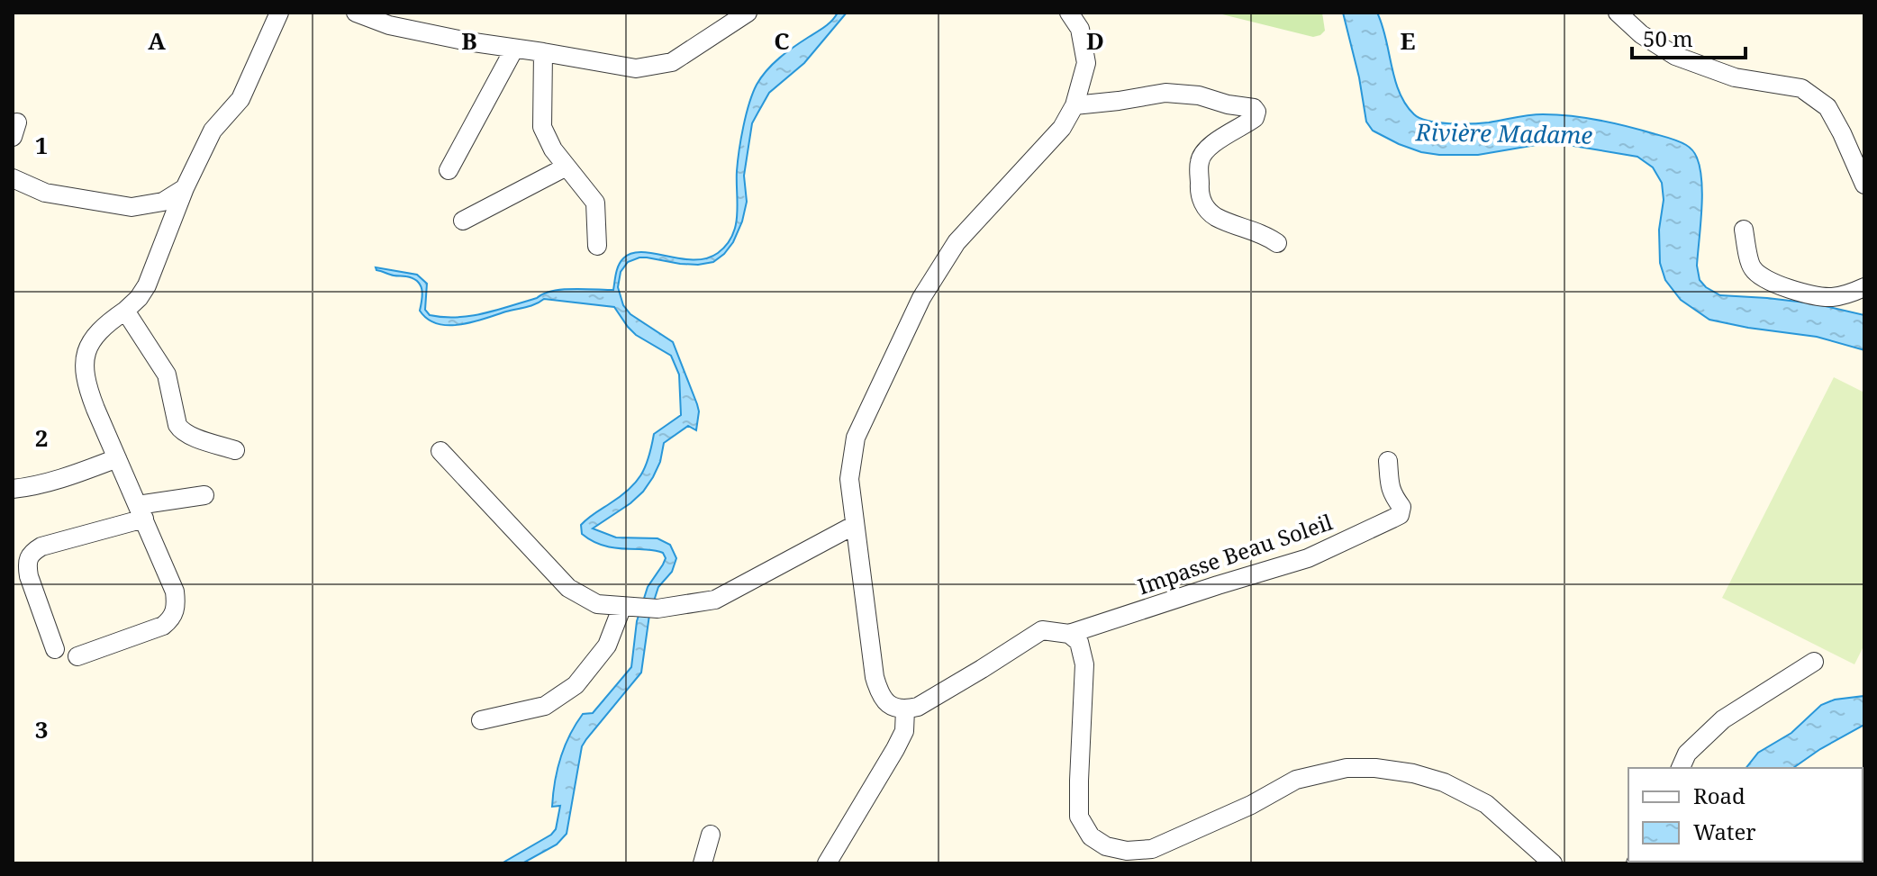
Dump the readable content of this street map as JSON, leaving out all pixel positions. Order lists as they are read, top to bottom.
{
  "streets": {
    "street": ["Impasse Beau Soleil"]
  },
  "water": ["Rivière Madame"],
  "legend": ["Road", "Water"],
  "scale_bar": "50 m",
  "grid": {
    "columns": [
      "A",
      "B",
      "C",
      "D",
      "E"
    ],
    "rows": ["1", "2", "3"]
  }
}
